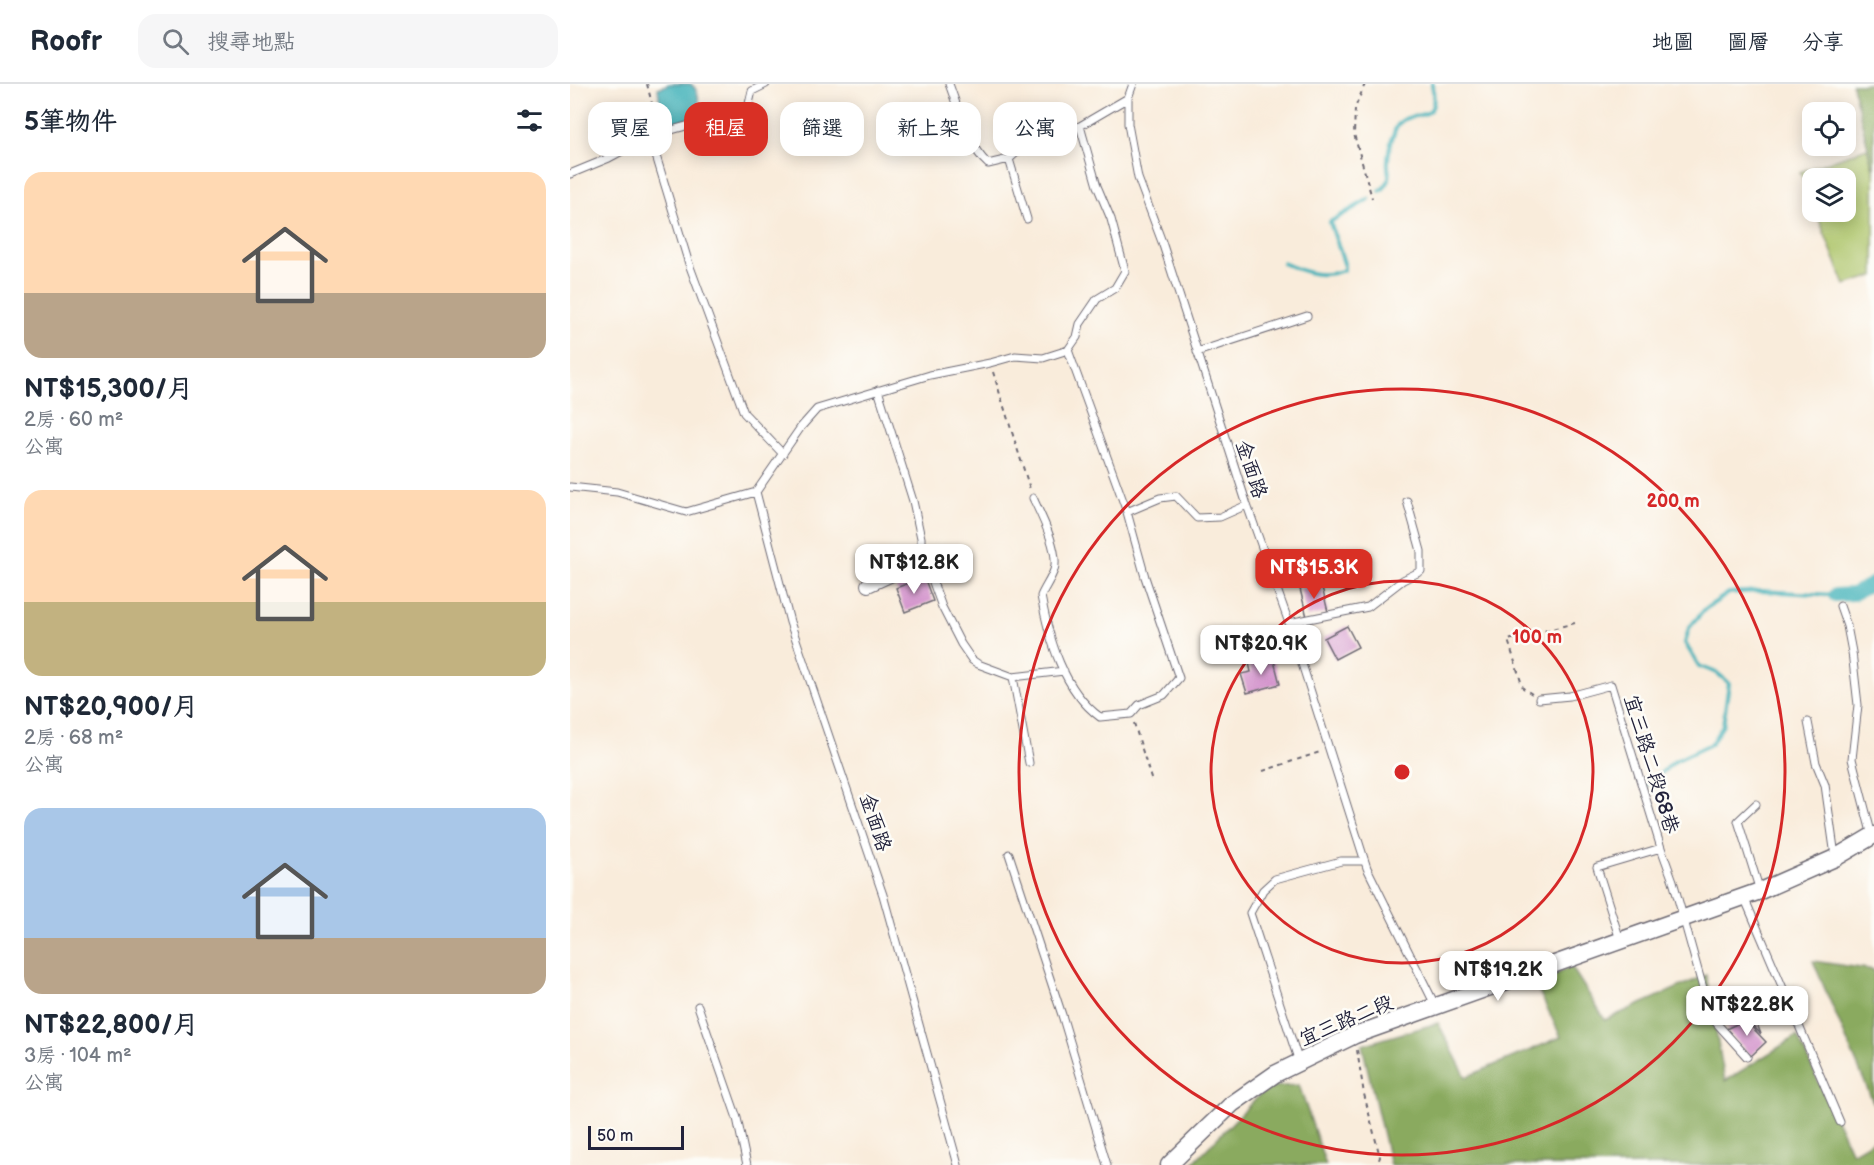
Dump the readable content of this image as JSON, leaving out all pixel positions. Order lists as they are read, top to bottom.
{
  "streets": {
    "street": ["宜三路二段"],
    "lane": ["金面路", "宜三路二段68巷"]
  },
  "crossings": [
    ["金面路", "宜三路二段"],
    ["宜三路二段68巷", "宜三路二段"]
  ],
  "scale_bar": "50 m",
  "page": {
    "header": "Roofr",
    "search": "搜尋地點",
    "nav": ["地圖", "圖層", "分享"],
    "heading": "5筆物件",
    "chip": [
      "買屋",
      "租屋",
      "篩選",
      "新上架",
      "公寓"
    ],
    "list": [
      {
        "name": "NT$15,300/月",
        "note": "2房 · 60 m² · 公寓"
      },
      {
        "name": "NT$20,900/月",
        "note": "2房 · 68 m² · 公寓"
      },
      {
        "name": "NT$22,800/月",
        "note": "3房 · 104 m² · 公寓"
      }
    ],
    "price": [
      "NT$12.8K",
      "NT$15.3K",
      "NT$20.9K",
      "NT$19.2K",
      "NT$22.8K"
    ],
    "scale": "50 m"
  },
  "rings": ["200 m", "100 m"]
}
